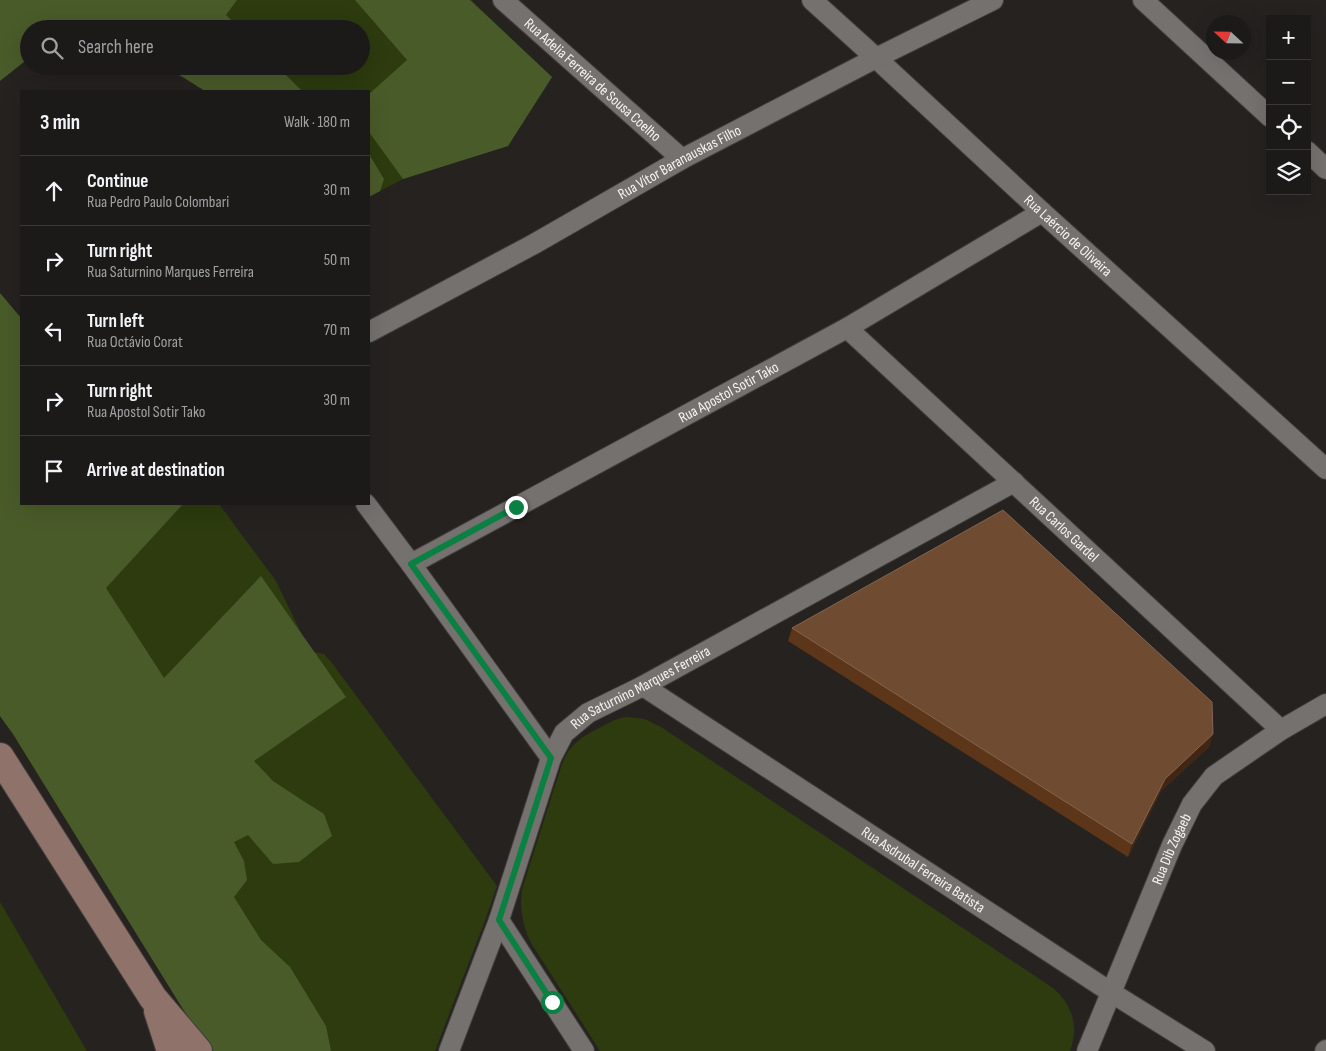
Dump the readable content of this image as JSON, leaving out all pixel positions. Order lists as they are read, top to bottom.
{
  "streets": {
    "street": [
      "Rua Adelia Ferreira de Sousa Coelho",
      "Rua Vítor Baranauskas Filho",
      "Rua Laércio de Oliveira",
      "Rua Apostol Sotir Tako",
      "Rua Carlos Gardel",
      "Rua Saturnino Marques Ferreira",
      "Rua Dib Zogaeb",
      "Rua Asdrubal Ferreira Batista"
    ]
  },
  "crossings": [
    ["Rua Adelia Ferreira de Sousa Coelho", "Rua Vítor Baranauskas Filho"],
    ["Rua Vítor Baranauskas Filho", "Rua Laércio de Oliveira"],
    ["Rua Laércio de Oliveira", "Rua Apostol Sotir Tako"],
    ["Rua Apostol Sotir Tako", "Rua Carlos Gardel"],
    ["Rua Carlos Gardel", "Rua Saturnino Marques Ferreira"],
    ["Rua Carlos Gardel", "Rua Dib Zogaeb"],
    ["Rua Saturnino Marques Ferreira", "Rua Asdrubal Ferreira Batista"],
    ["Rua Dib Zogaeb", "Rua Asdrubal Ferreira Batista"]
  ],
  "north": "left",
  "page": {
    "map_buttons": ["+", "−"],
    "search": "Search here",
    "heading": ["3 min", "Walk · 180 m"],
    "list": [
      ["Continue", "Rua Pedro Paulo Colombari", "30 m"],
      ["Turn right", "Rua Saturnino Marques Ferreira", "50 m"],
      ["Turn left", "Rua Octávio Corat", "70 m"],
      ["Turn right", "Rua Apostol Sotir Tako", "30 m"],
      "Arrive at destination"
    ]
  }
}
